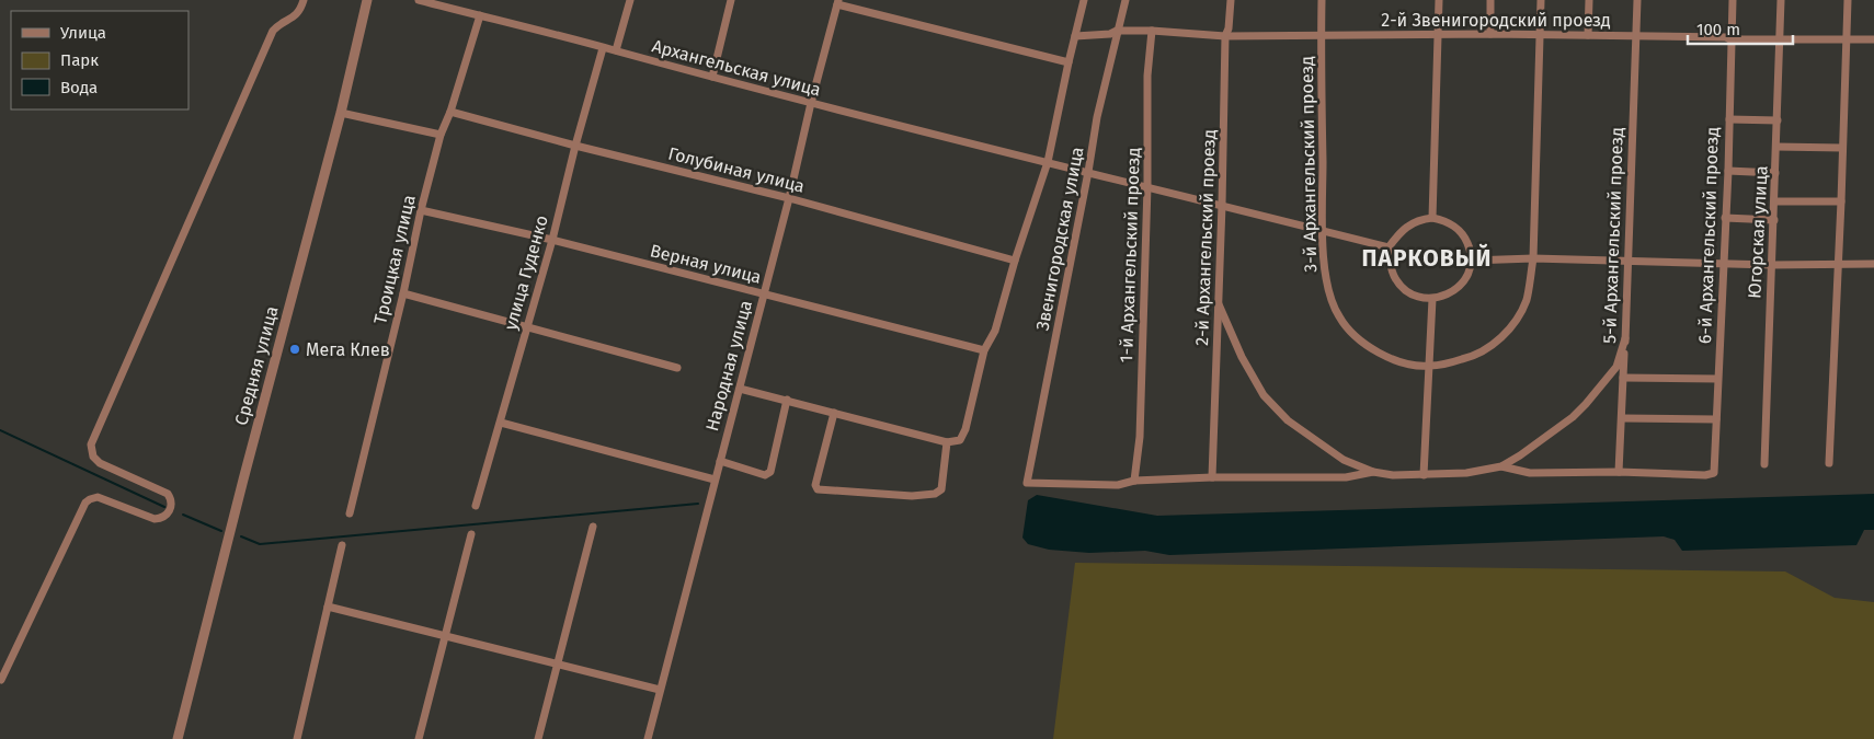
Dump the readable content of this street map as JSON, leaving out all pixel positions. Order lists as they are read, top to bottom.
{
  "streets": {
    "street": [
      "2-й Звенигородский проезд",
      "Архангельская улица",
      "3-й Архангельский проезд",
      "Голубиная улица",
      "Югорская улица",
      "5-й Архангельский проезд",
      "6-й Архангельский проезд",
      "2-й Архангельский проезд",
      "Звенигородская улица",
      "1-й Архангельский проезд",
      "Троицкая улица",
      "Верная улица",
      "улица Гуденко",
      "Средняя улица",
      "Народная улица"
    ]
  },
  "crossings": [
    ["2-й Звенигородский проезд", "3-й Архангельский проезд"],
    ["2-й Звенигородский проезд", "Югорская улица"],
    ["2-й Звенигородский проезд", "5-й Архангельский проезд"],
    ["2-й Звенигородский проезд", "6-й Архангельский проезд"],
    ["2-й Звенигородский проезд", "2-й Архангельский проезд"],
    ["2-й Звенигородский проезд", "Звенигородская улица"],
    ["2-й Звенигородский проезд", "1-й Архангельский проезд"],
    ["Архангельская улица", "Звенигородская улица"],
    ["Архангельская улица", "Троицкая улица"],
    ["Архангельская улица", "улица Гуденко"],
    ["Архангельская улица", "Народная улица"],
    ["Голубиная улица", "Звенигородская улица"],
    ["Голубиная улица", "Троицкая улица"],
    ["Голубиная улица", "улица Гуденко"],
    ["Голубиная улица", "Народная улица"],
    ["5-й Архангельский проезд", "6-й Архангельский проезд"],
    ["Звенигородская улица", "1-й Архангельский проезд"],
    ["Звенигородская улица", "Верная улица"],
    ["Троицкая улица", "Верная улица"],
    ["Верная улица", "улица Гуденко"],
    ["Верная улица", "Народная улица"]
  ],
  "districts": ["ПАРКОВЫЙ"],
  "places": ["Мега Клев"],
  "legend": ["Улица", "Парк", "Вода"],
  "scale_bar": "100 m"
}
